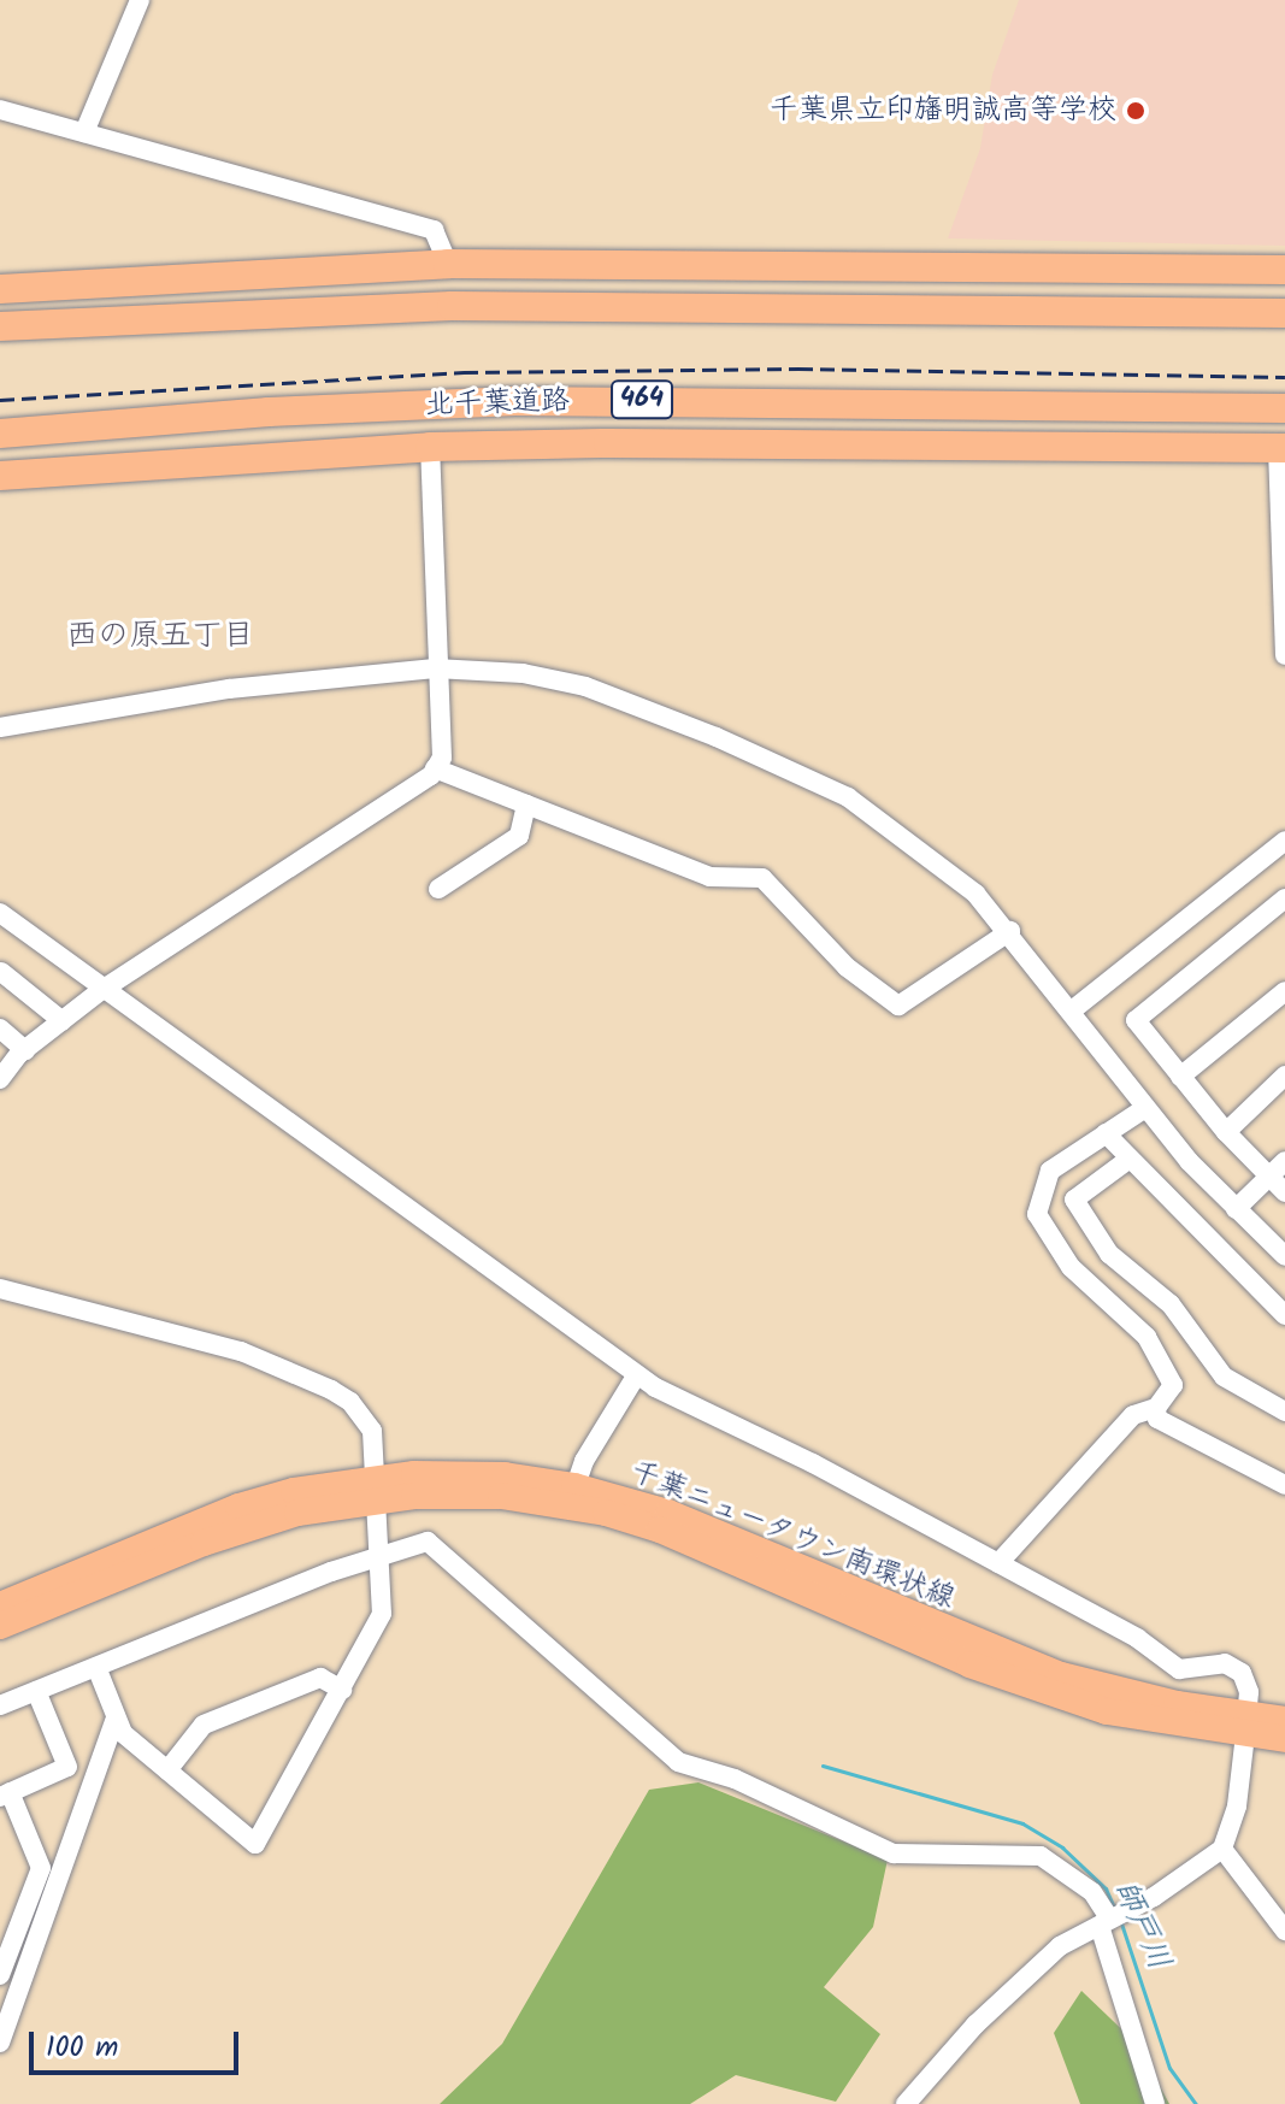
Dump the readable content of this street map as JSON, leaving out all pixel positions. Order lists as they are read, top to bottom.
{
  "streets": {
    "highway": ["464", "北千葉道路"],
    "main road": ["千葉ニュータウン南環状線"]
  },
  "districts": ["西の原五丁目"],
  "water": ["師戸川"],
  "places": ["千葉県立印旛明誠高等学校"],
  "scale_bar": "100 m"
}
